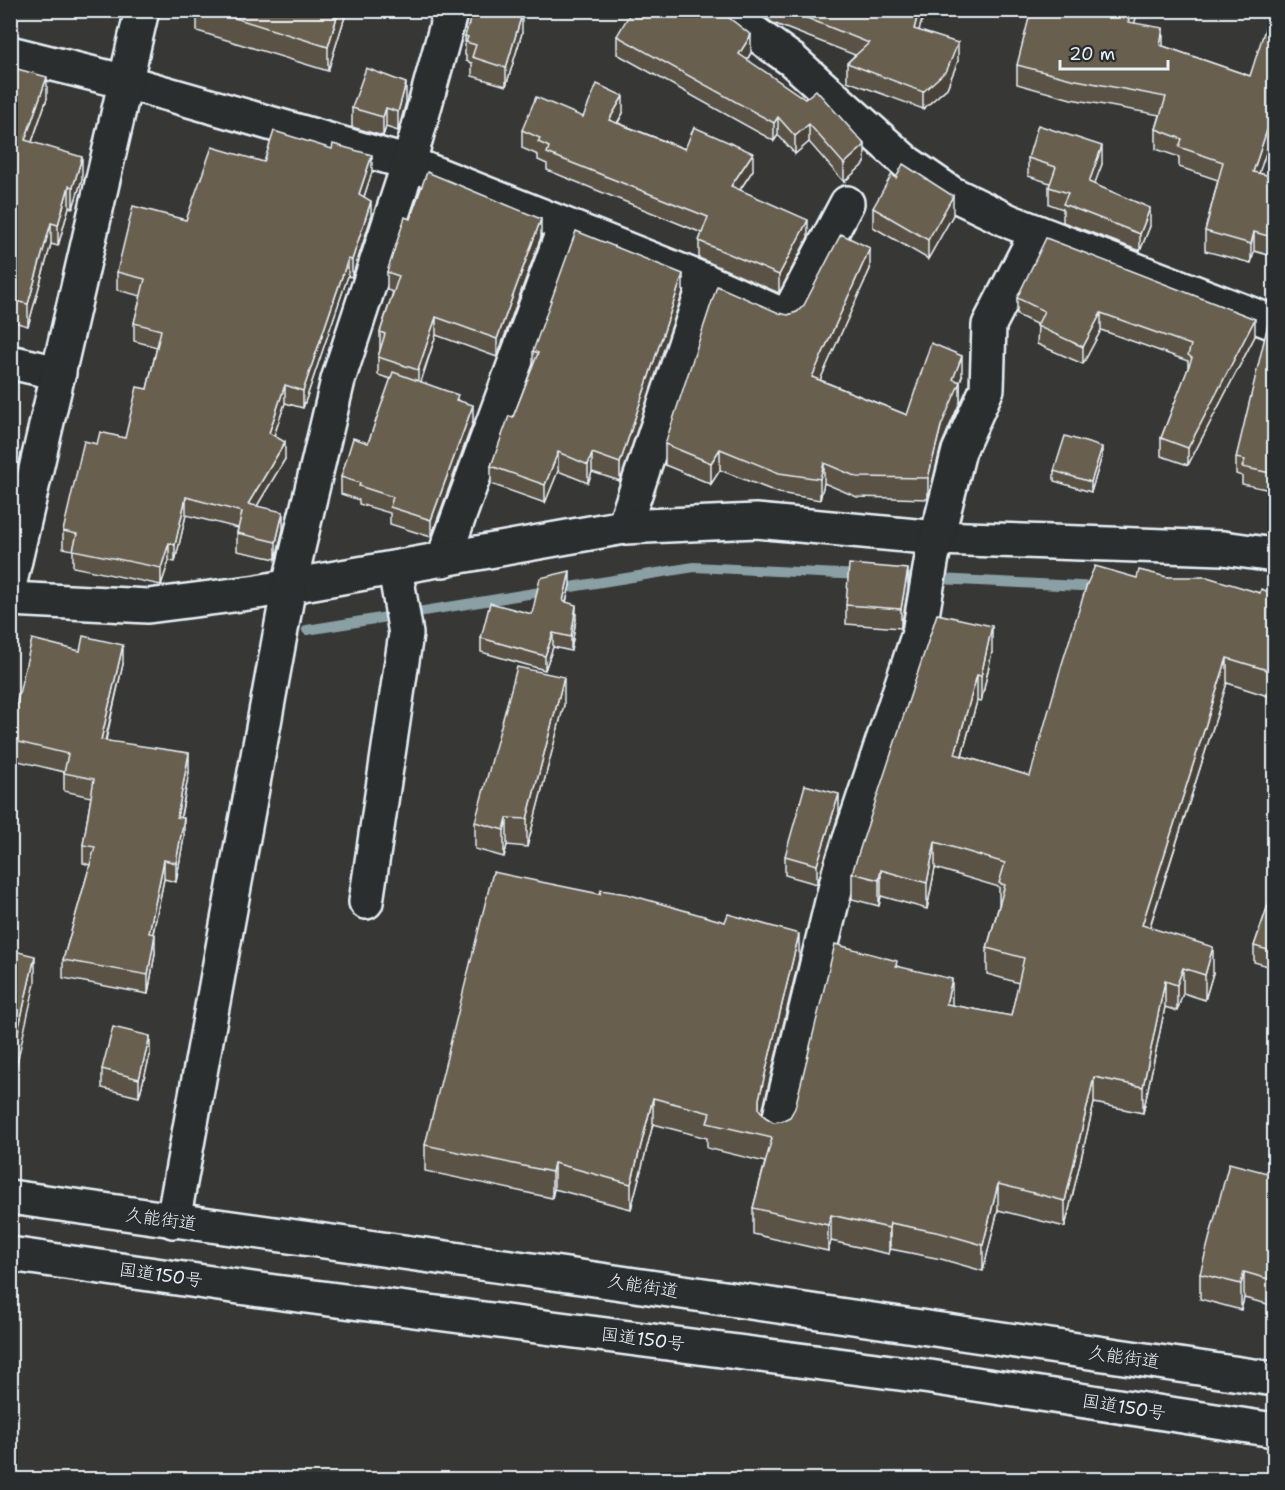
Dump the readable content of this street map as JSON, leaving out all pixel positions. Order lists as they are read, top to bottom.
{
  "streets": {
    "main road": ["久能街道", "国道150号"]
  },
  "scale_bar": "20 m"
}
